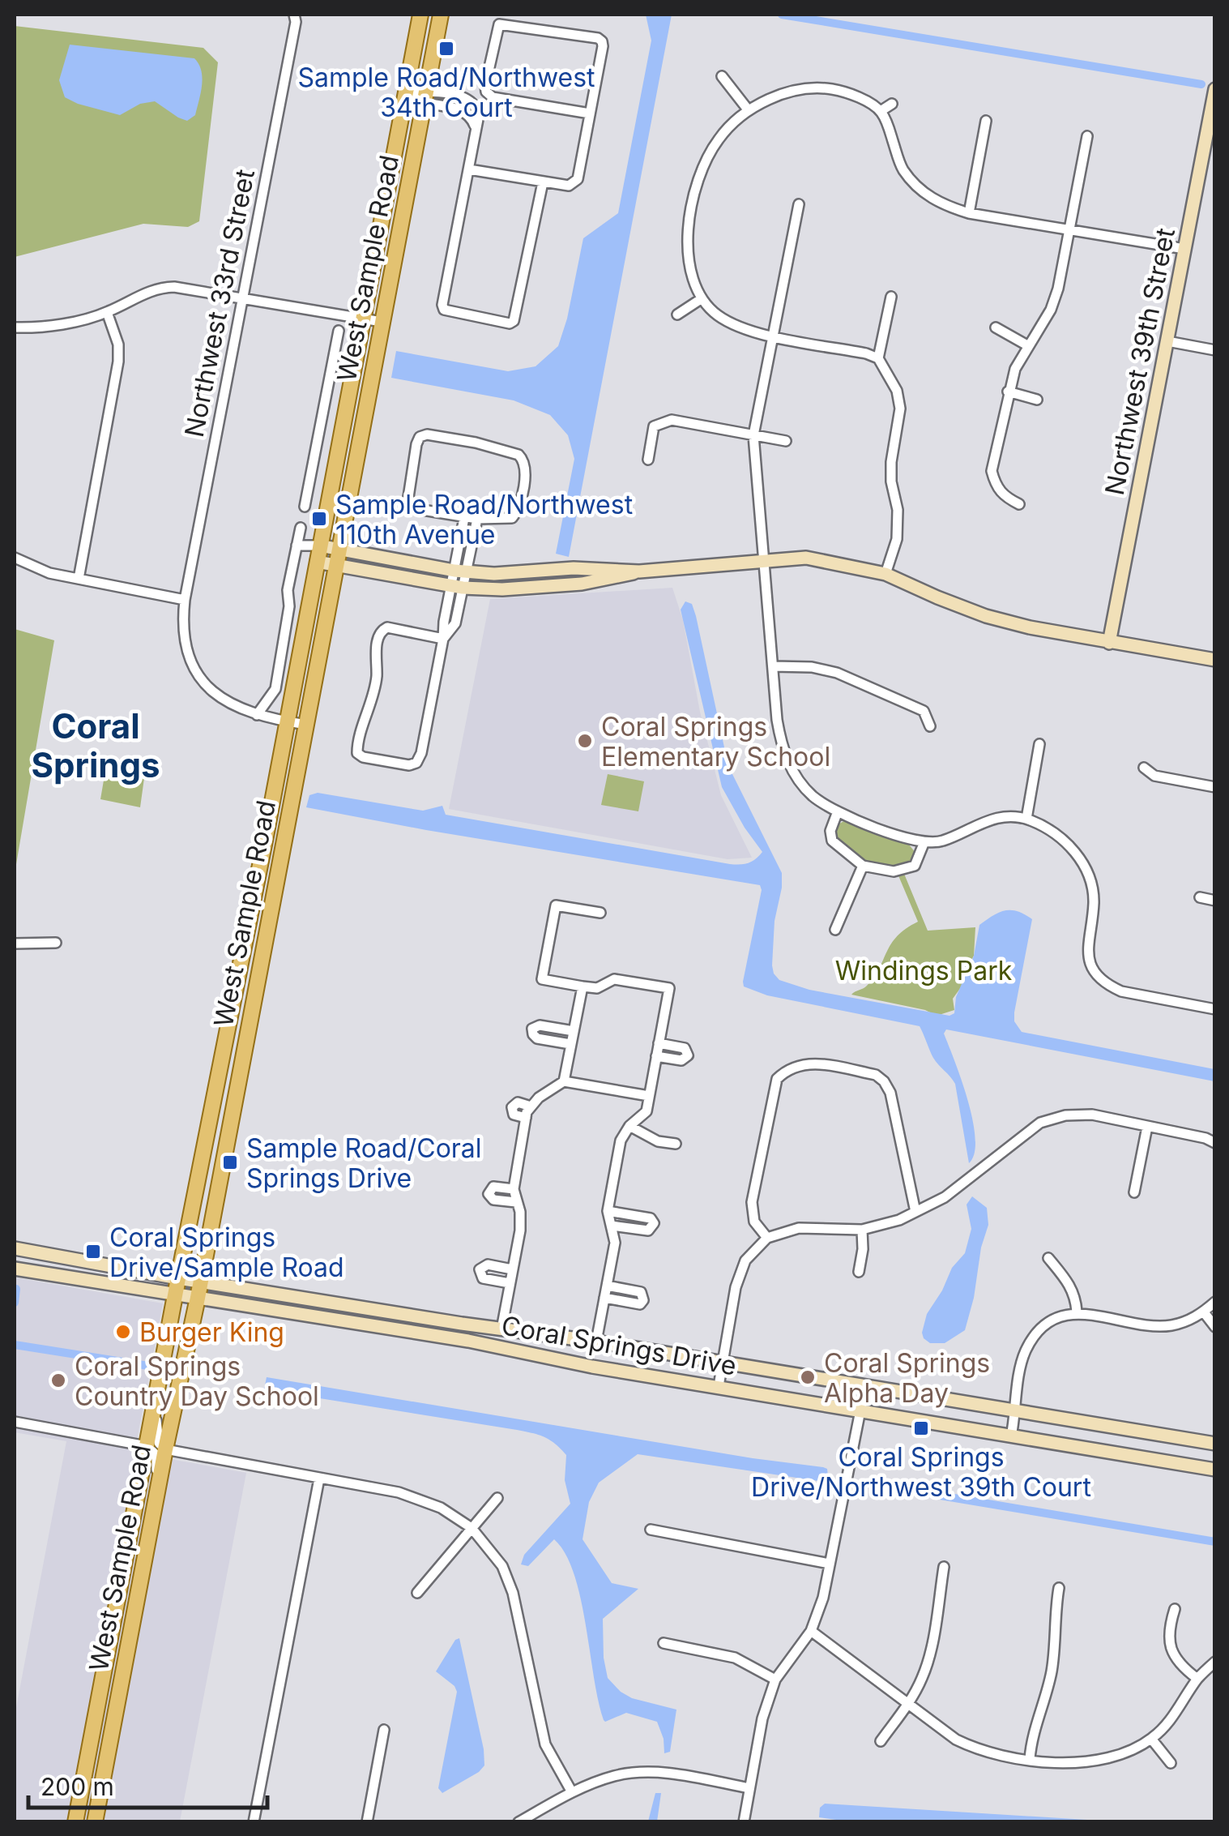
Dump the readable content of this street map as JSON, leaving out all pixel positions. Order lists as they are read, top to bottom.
{
  "streets": {
    "main road": ["West Sample Road", "Northwest 39th Street", "Coral Springs Drive"],
    "street": ["Northwest 33rd Street"]
  },
  "crossings": [
    ["West Sample Road", "Northwest 33rd Street"],
    ["West Sample Road", "Coral Springs Drive"]
  ],
  "districts": ["Coral Springs"],
  "parks": ["Windings Park"],
  "places": {
    "transit": [
      "Sample Road/Northwest 34th Court",
      "Sample Road/Northwest 110th Avenue",
      "Sample Road/Coral Springs Drive",
      "Coral Springs Drive/Sample Road",
      "Coral Springs Drive/Northwest 39th Court"
    ],
    "other": [
      "Coral Springs Elementary School",
      "Burger King",
      "Coral Springs Alpha Day",
      "Coral Springs Country Day School"
    ]
  },
  "scale_bar": "200 m"
}
